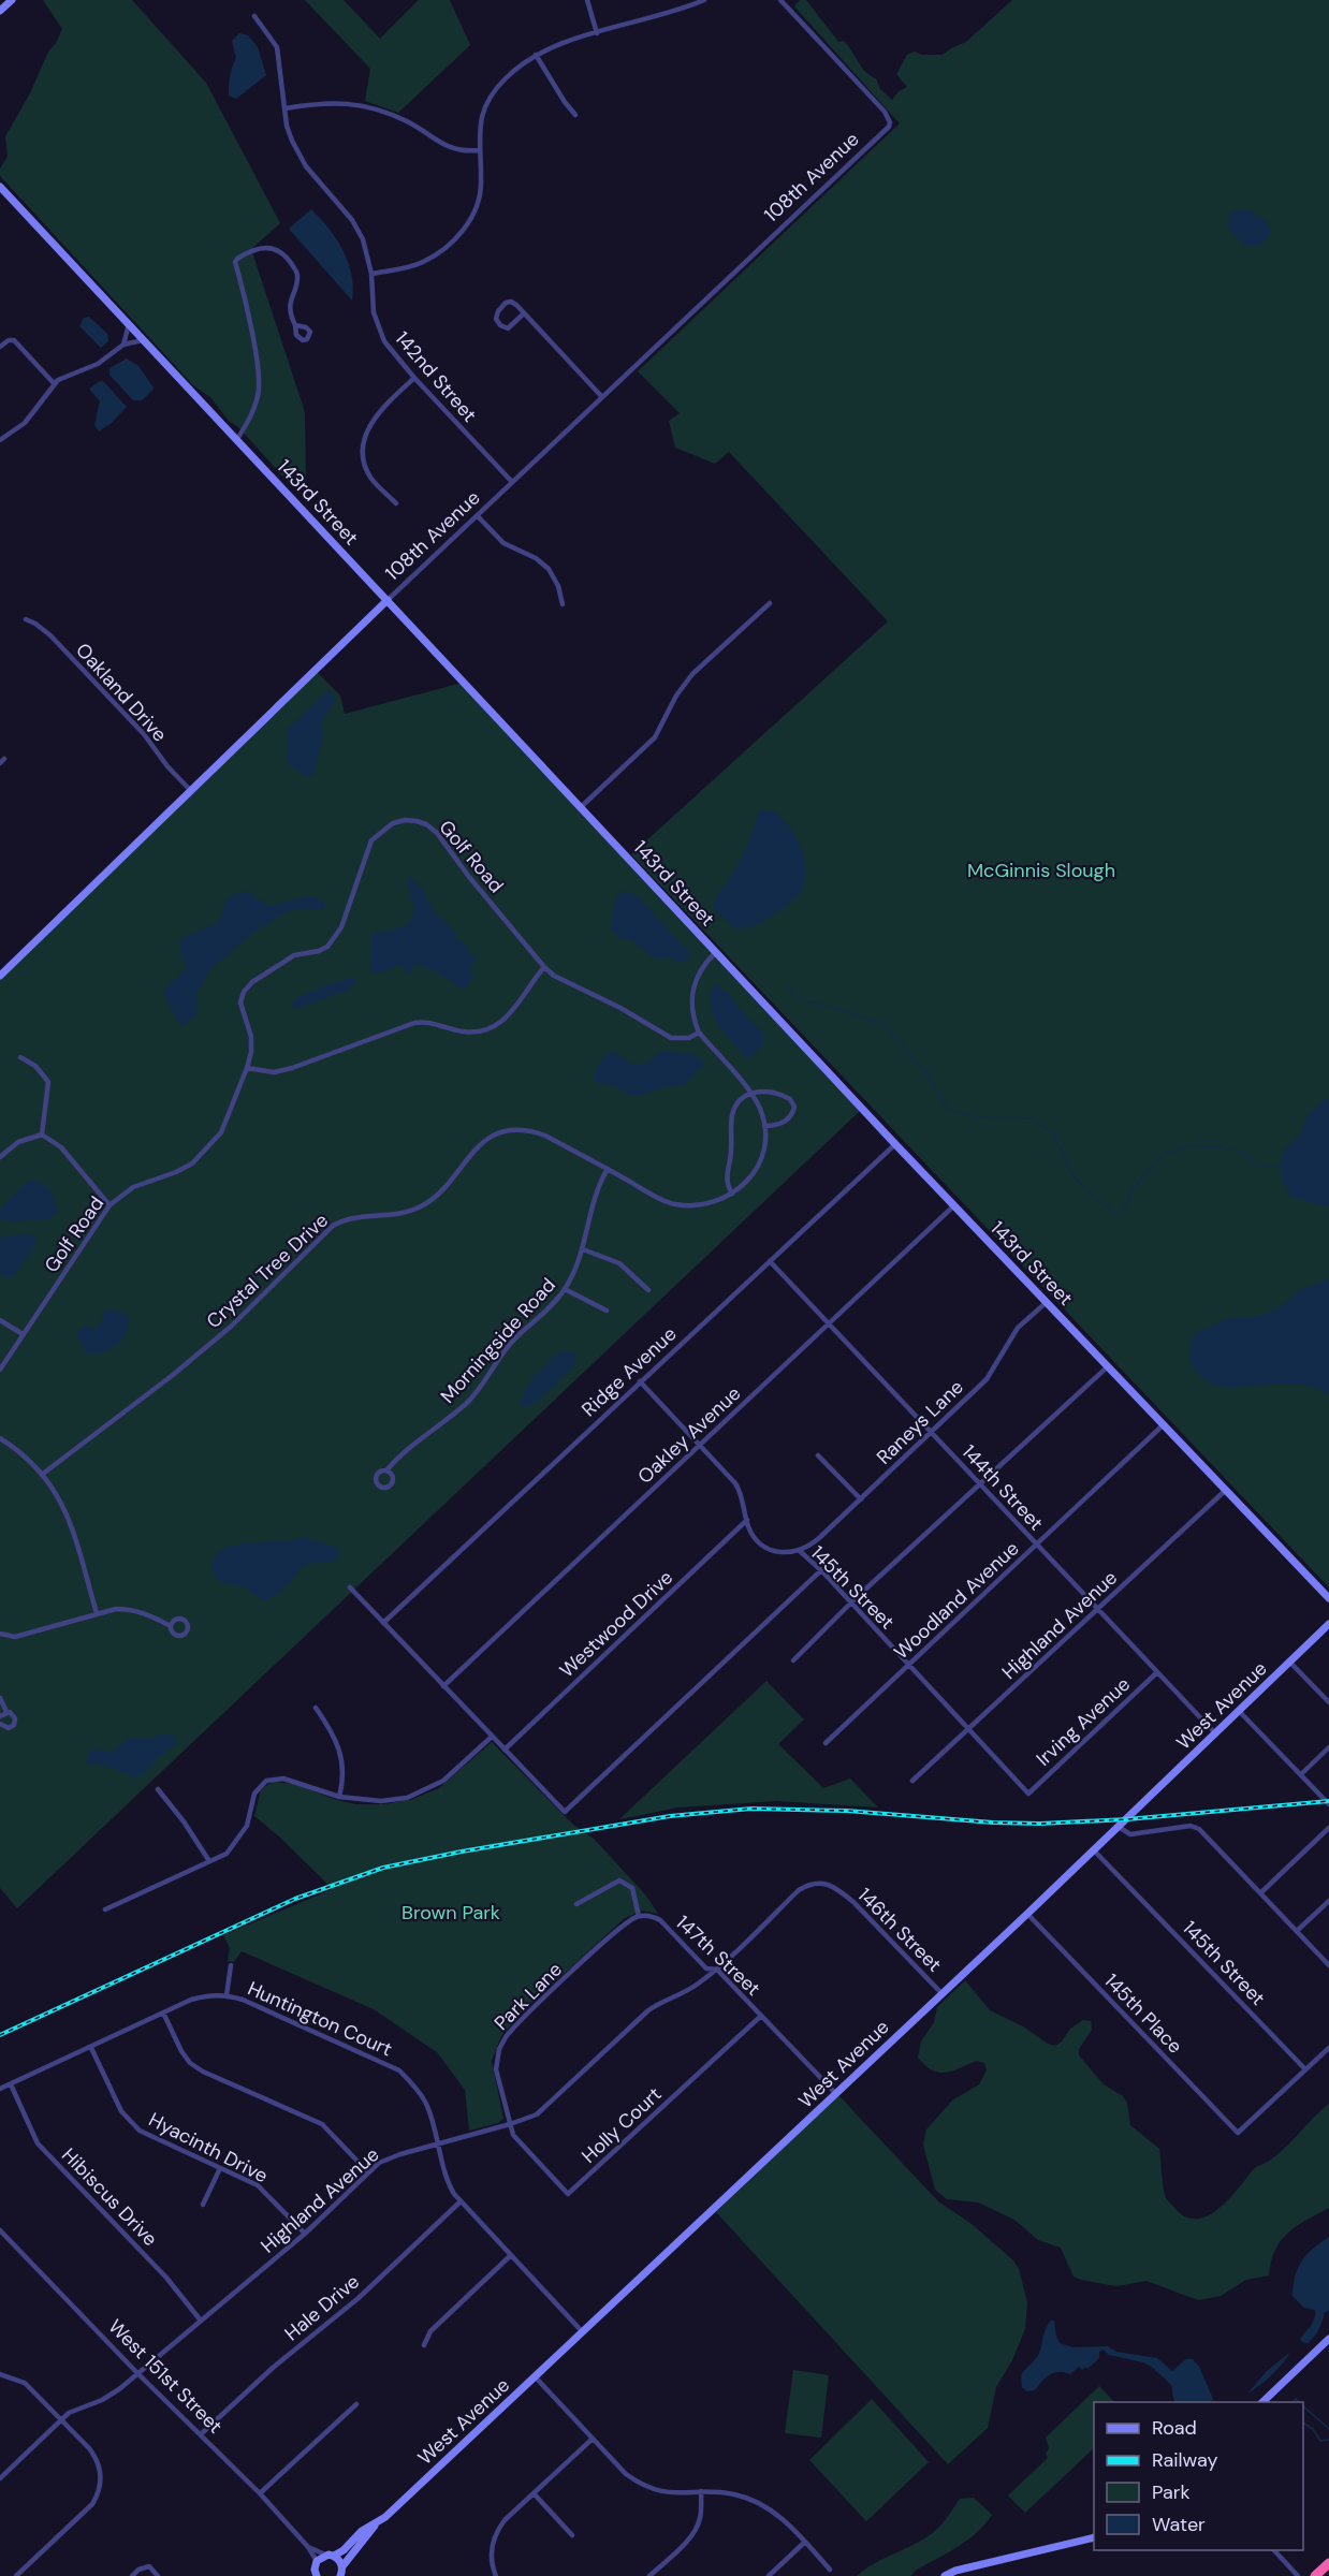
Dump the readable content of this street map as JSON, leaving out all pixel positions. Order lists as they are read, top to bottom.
{
  "streets": {
    "street": [
      "108th Avenue",
      "142nd Street",
      "143rd Street",
      "Oakland Drive",
      "Golf Road",
      "Crystal Tree Drive",
      "Morningside Road",
      "Ridge Avenue",
      "Raneys Lane",
      "Oakley Avenue",
      "144th Street",
      "145th Street",
      "Woodland Avenue",
      "Westwood Drive",
      "Highland Avenue",
      "West Avenue",
      "Irving Avenue",
      "146th Street",
      "147th Street",
      "Park Lane",
      "145th Place",
      "Huntington Court",
      "Holly Court",
      "Hyacinth Drive",
      "Hibiscus Drive",
      "Hale Drive",
      "West 151st Street"
    ]
  },
  "crossings": [
    ["108th Avenue", "142nd Street"],
    ["108th Avenue", "143rd Street"],
    ["108th Avenue", "Oakland Drive"],
    ["143rd Street", "Crystal Tree Drive"],
    ["143rd Street", "Ridge Avenue"],
    ["143rd Street", "Raneys Lane"],
    ["143rd Street", "Oakley Avenue"],
    ["143rd Street", "Woodland Avenue"],
    ["143rd Street", "Highland Avenue"],
    ["Golf Road", "Crystal Tree Drive"],
    ["Crystal Tree Drive", "Morningside Road"],
    ["Ridge Avenue", "144th Street"],
    ["Ridge Avenue", "145th Street"],
    ["Raneys Lane", "144th Street"],
    ["Raneys Lane", "145th Street"],
    ["Oakley Avenue", "144th Street"],
    ["Oakley Avenue", "145th Street"],
    ["144th Street", "Woodland Avenue"],
    ["144th Street", "Highland Avenue"],
    ["144th Street", "West Avenue"],
    ["144th Street", "Irving Avenue"],
    ["145th Street", "Woodland Avenue"],
    ["145th Street", "Westwood Drive"],
    ["145th Street", "Highland Avenue"],
    ["145th Street", "West Avenue"],
    ["145th Street", "Irving Avenue"],
    ["145th Street", "145th Place"],
    ["Highland Avenue", "146th Street"],
    ["Highland Avenue", "147th Street"],
    ["Highland Avenue", "Park Lane"],
    ["Highland Avenue", "Huntington Court"],
    ["Highland Avenue", "Holly Court"],
    ["Highland Avenue", "Hyacinth Drive"],
    ["Highland Avenue", "Hibiscus Drive"],
    ["Highland Avenue", "West 151st Street"],
    ["West Avenue", "146th Street"],
    ["West Avenue", "147th Street"],
    ["West Avenue", "145th Place"],
    ["West Avenue", "Huntington Court"],
    ["147th Street", "Park Lane"],
    ["147th Street", "Holly Court"],
    ["Park Lane", "Holly Court"],
    ["Huntington Court", "Hyacinth Drive"],
    ["Huntington Court", "Hibiscus Drive"],
    ["Huntington Court", "Hale Drive"],
    ["Hale Drive", "West 151st Street"]
  ],
  "parks": ["McGinnis Slough", "Brown Park"],
  "legend": [
    "Road",
    "Railway",
    "Park",
    "Water"
  ]
}
